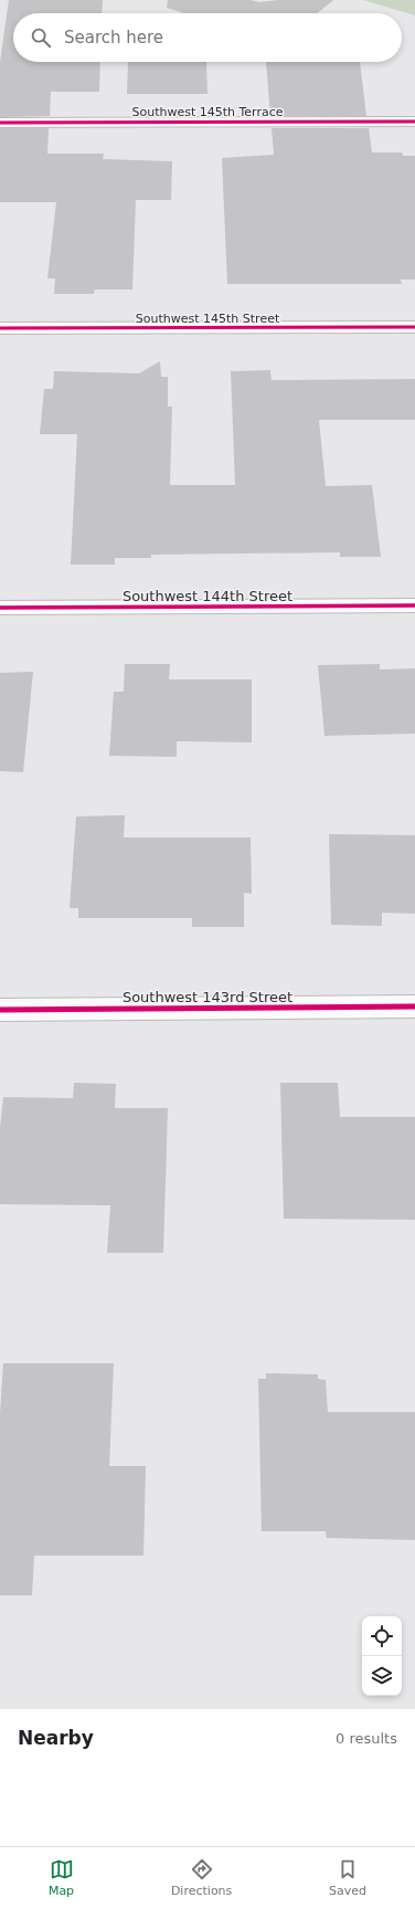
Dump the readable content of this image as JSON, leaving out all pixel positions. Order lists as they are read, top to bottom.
{
  "streets": {
    "street": [
      "Southwest 145th Terrace",
      "Southwest 145th Street",
      "Southwest 144th Street",
      "Southwest 143rd Street"
    ]
  },
  "page": {
    "search": "Search here",
    "heading": ["Nearby", "0 results"],
    "nav": ["Map", "Directions", "Saved"]
  }
}
